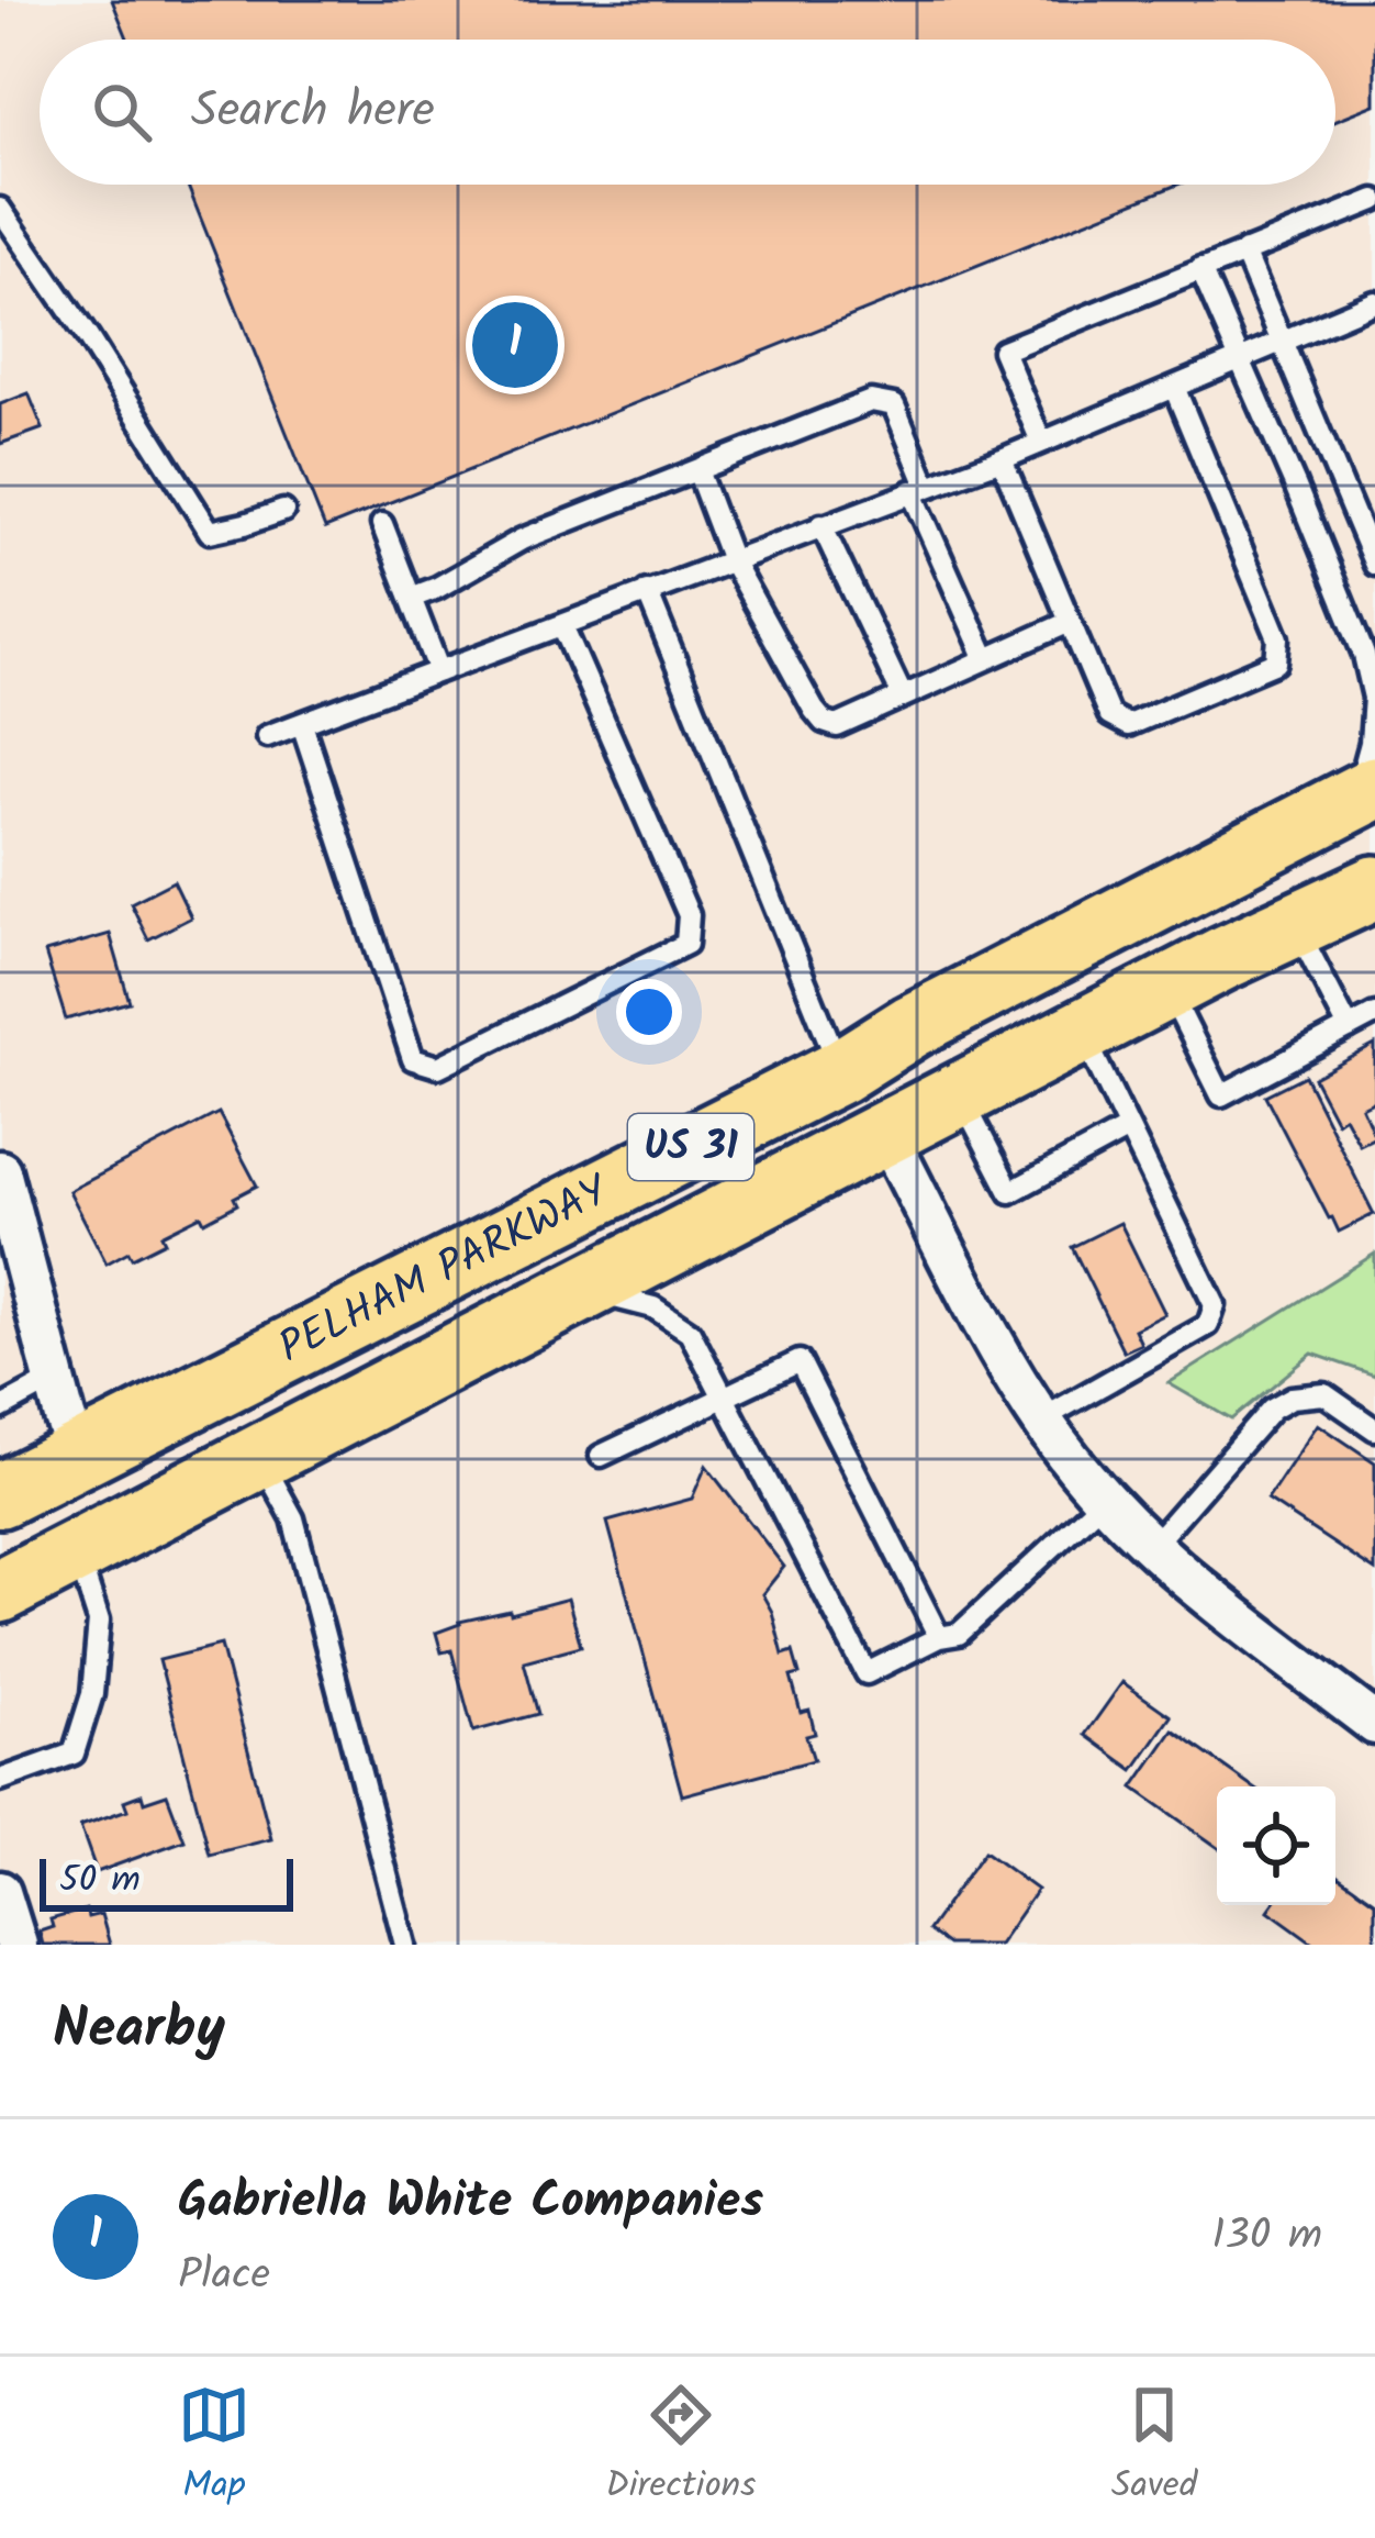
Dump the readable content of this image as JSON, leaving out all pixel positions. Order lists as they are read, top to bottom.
{
  "streets": {
    "main road": ["US 31", "PELHAM PARKWAY"]
  },
  "scale_bar": "50 m",
  "page": {
    "search": "Search here",
    "pins": "1",
    "scale": "50 m",
    "heading": "Nearby",
    "list": [
      {
        "mark": "1",
        "name": "Gabriella White Companies",
        "note": "Place",
        "value": "130 m"
      }
    ],
    "nav": ["Map", "Directions", "Saved"]
  }
}
